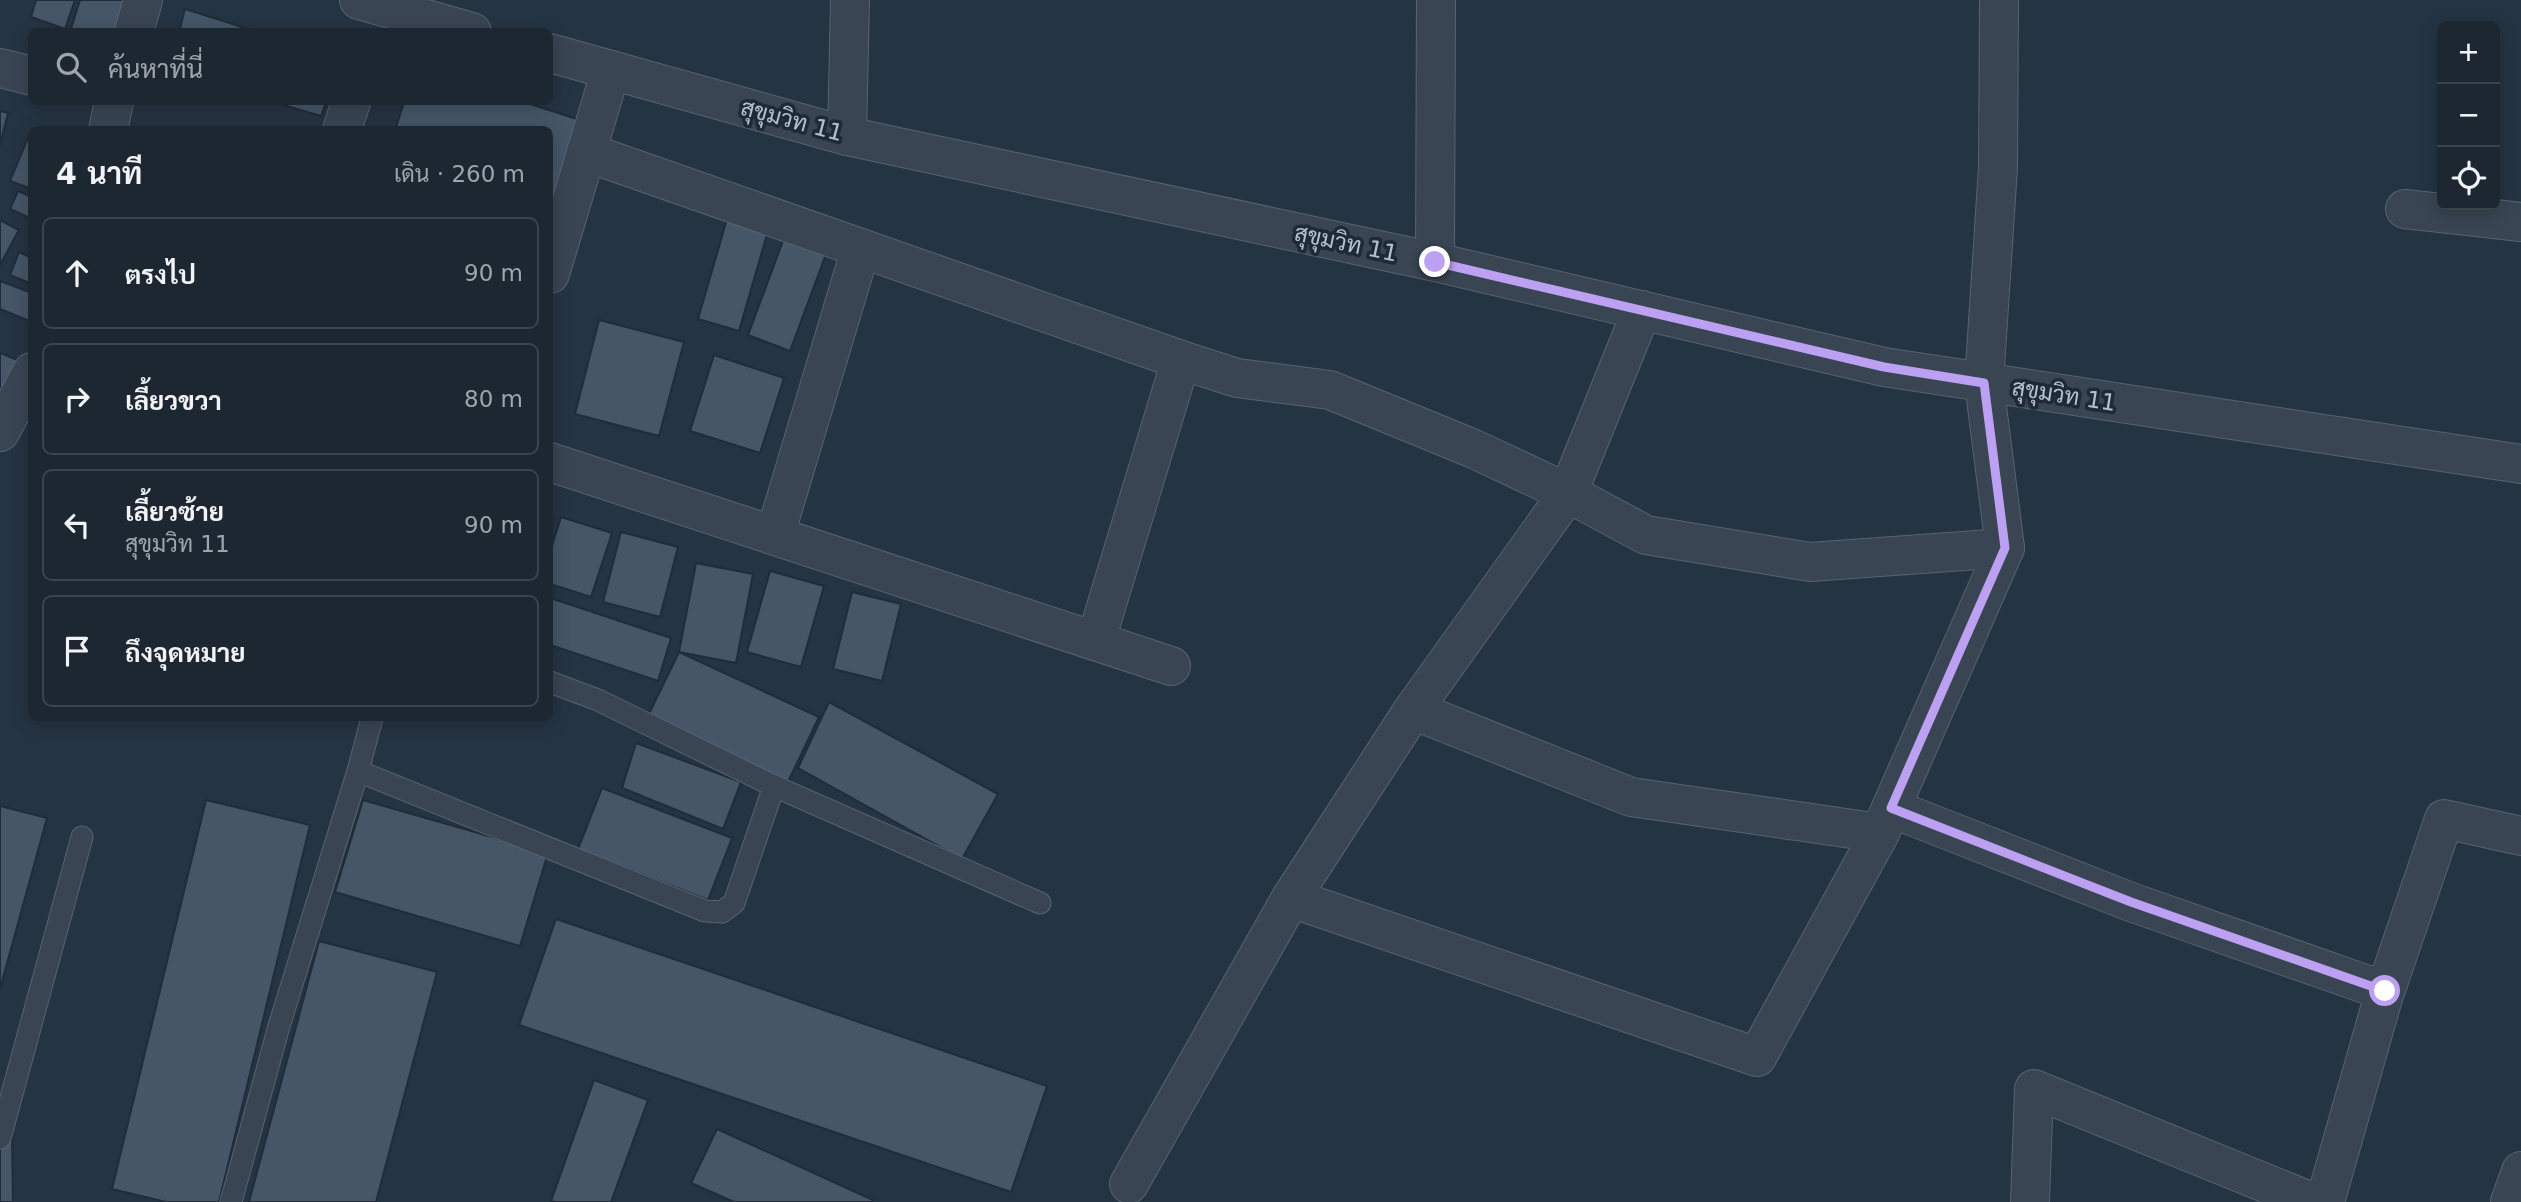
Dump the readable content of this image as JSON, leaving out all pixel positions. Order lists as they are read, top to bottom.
{
  "streets": {
    "street": ["สุขุมวิท 11"]
  },
  "page": {
    "map_buttons": ["+", "−"],
    "search": "ค้นหาที่นี่",
    "heading": ["4 นาที", "เดิน · 260 m"],
    "list": [
      ["ตรงไป", "90 m"],
      ["เลี้ยวขวา", "80 m"],
      ["เลี้ยวซ้าย", "สุขุมวิท 11", "90 m"],
      "ถึงจุดหมาย"
    ]
  }
}
